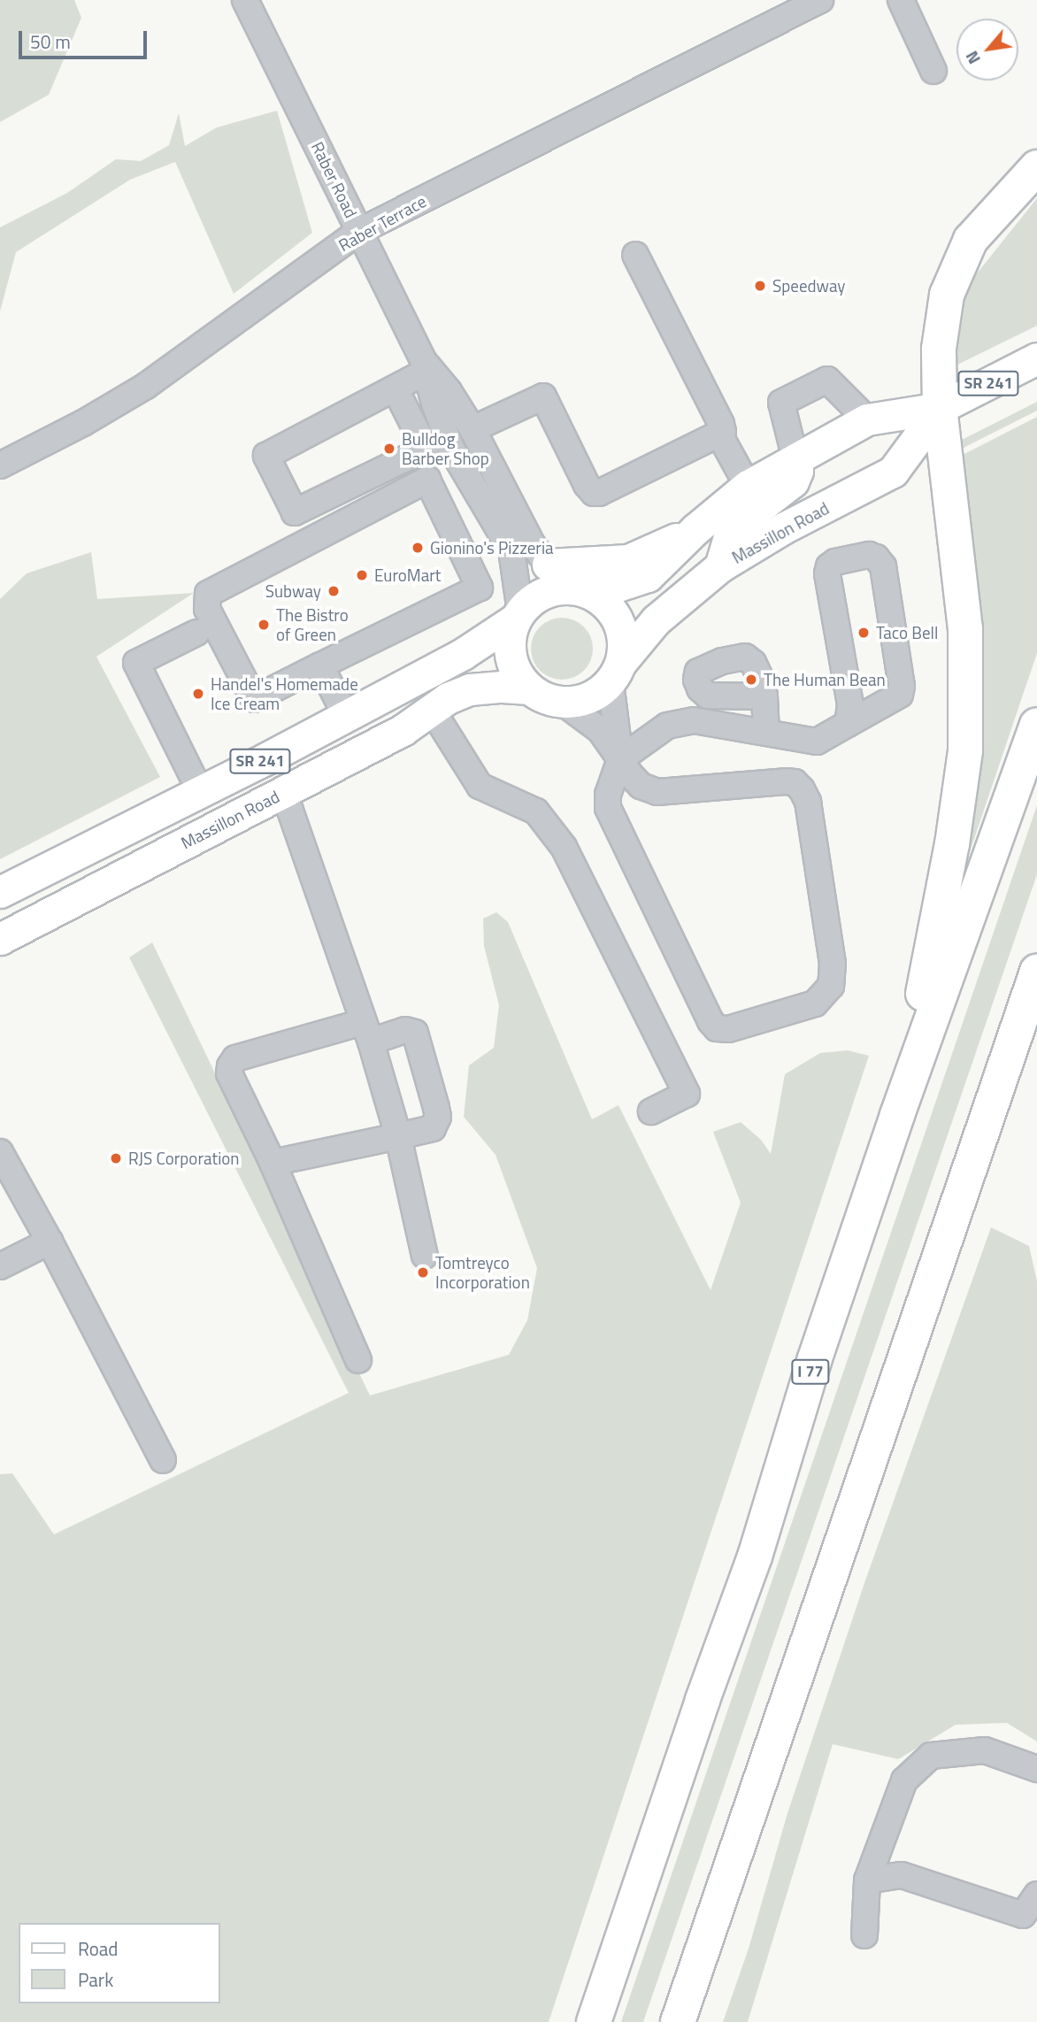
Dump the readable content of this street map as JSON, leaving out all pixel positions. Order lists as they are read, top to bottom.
{
  "streets": {
    "highway": ["I 77"],
    "main road": ["SR 241", "Massillon Road"],
    "street": ["Raber Road", "Raber Terrace"]
  },
  "crossings": [
    ["Raber Road", "Raber Terrace"],
    ["Raber Road", "SR 241"],
    ["Raber Road", "Massillon Road"],
    ["SR 241", "Massillon Road"]
  ],
  "places": [
    "Speedway",
    "Bulldog Barber Shop",
    "Gionino's Pizzeria",
    "EuroMart",
    "Subway",
    "The Bistro of Green",
    "Taco Bell",
    "The Human Bean",
    "Handel's Homemade Ice Cream",
    "RJS Corporation",
    "Tomtreyco Incorporation"
  ],
  "legend": ["Road", "Park"],
  "scale_bar": "50 m",
  "north": "bottom left"
}
